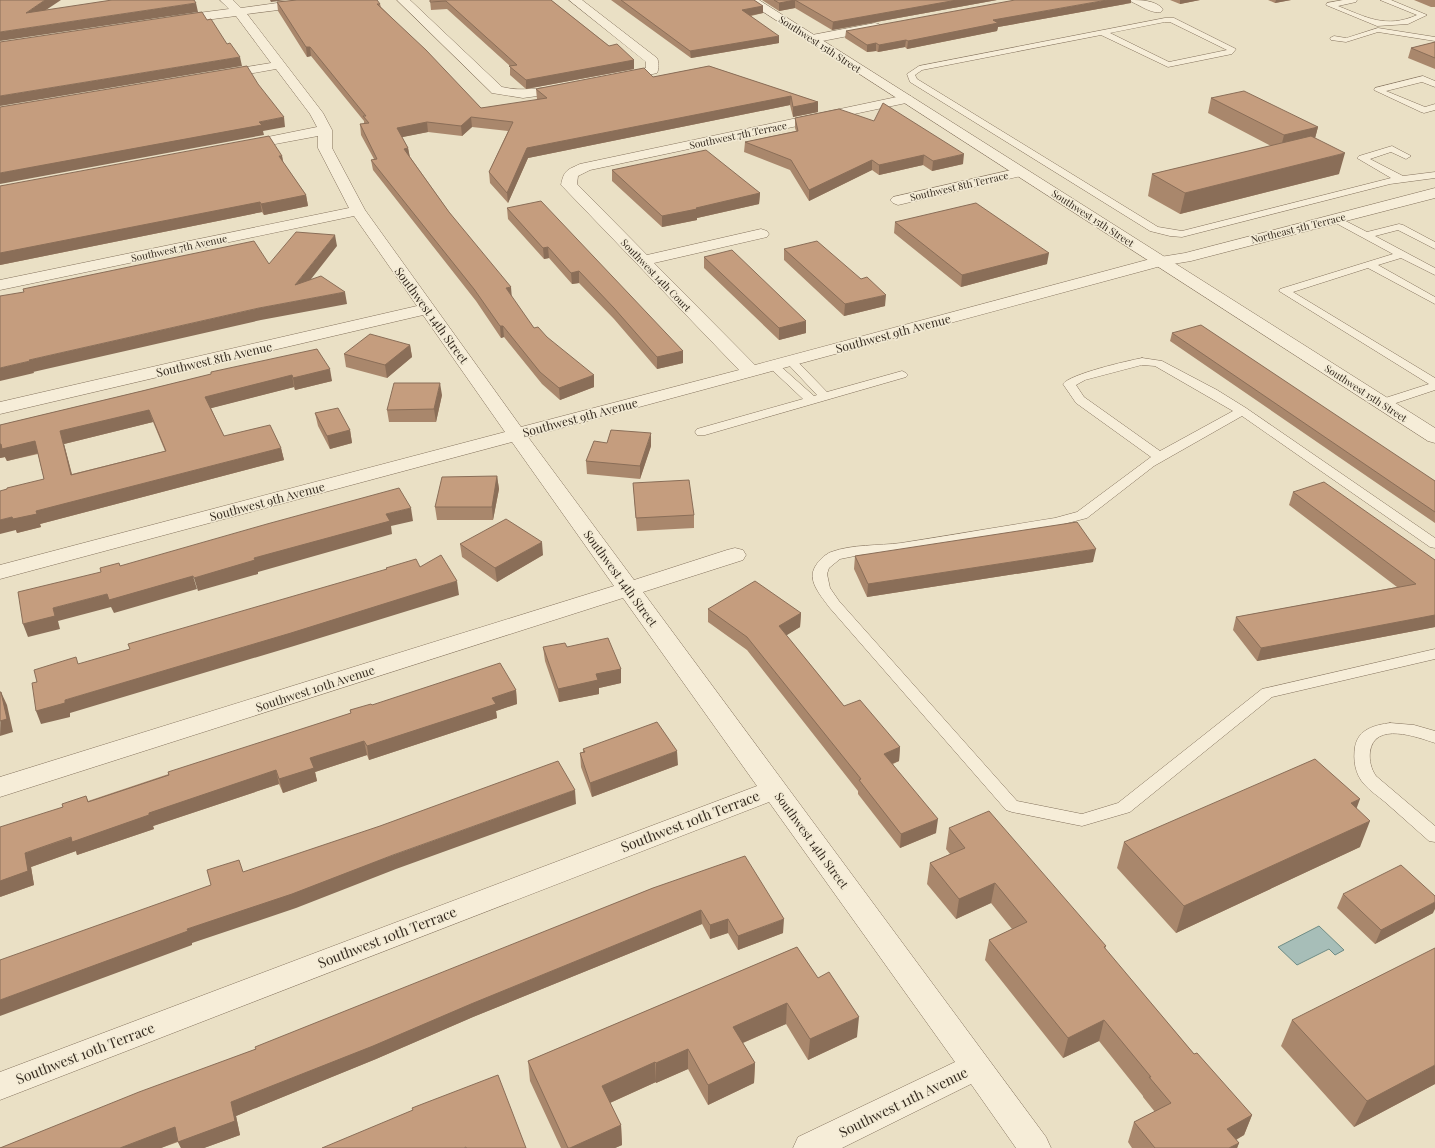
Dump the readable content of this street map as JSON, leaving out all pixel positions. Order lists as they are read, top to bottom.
{
  "streets": {
    "street": [
      "Southwest 15th Street",
      "Southwest 7th Terrace",
      "Southwest 8th Terrace",
      "Northeast 5th Terrace",
      "Southwest 7th Avenue",
      "Southwest 14th Court",
      "Southwest 14th Street",
      "Southwest 9th Avenue",
      "Southwest 8th Avenue",
      "Southwest 10th Avenue",
      "Southwest 10th Terrace",
      "Southwest 11th Avenue"
    ]
  },
  "crossings": [
    ["Southwest 15th Street", "Southwest 7th Terrace"],
    ["Southwest 15th Street", "Southwest 8th Terrace"],
    ["Southwest 15th Street", "Northeast 5th Terrace"],
    ["Southwest 15th Street", "Southwest 9th Avenue"],
    ["Southwest 7th Terrace", "Southwest 14th Court"],
    ["Northeast 5th Terrace", "Southwest 9th Avenue"],
    ["Southwest 7th Avenue", "Southwest 14th Street"],
    ["Southwest 14th Court", "Southwest 9th Avenue"],
    ["Southwest 14th Street", "Southwest 9th Avenue"],
    ["Southwest 14th Street", "Southwest 8th Avenue"],
    ["Southwest 14th Street", "Southwest 10th Avenue"],
    ["Southwest 14th Street", "Southwest 10th Terrace"],
    ["Southwest 14th Street", "Southwest 11th Avenue"]
  ]
}
